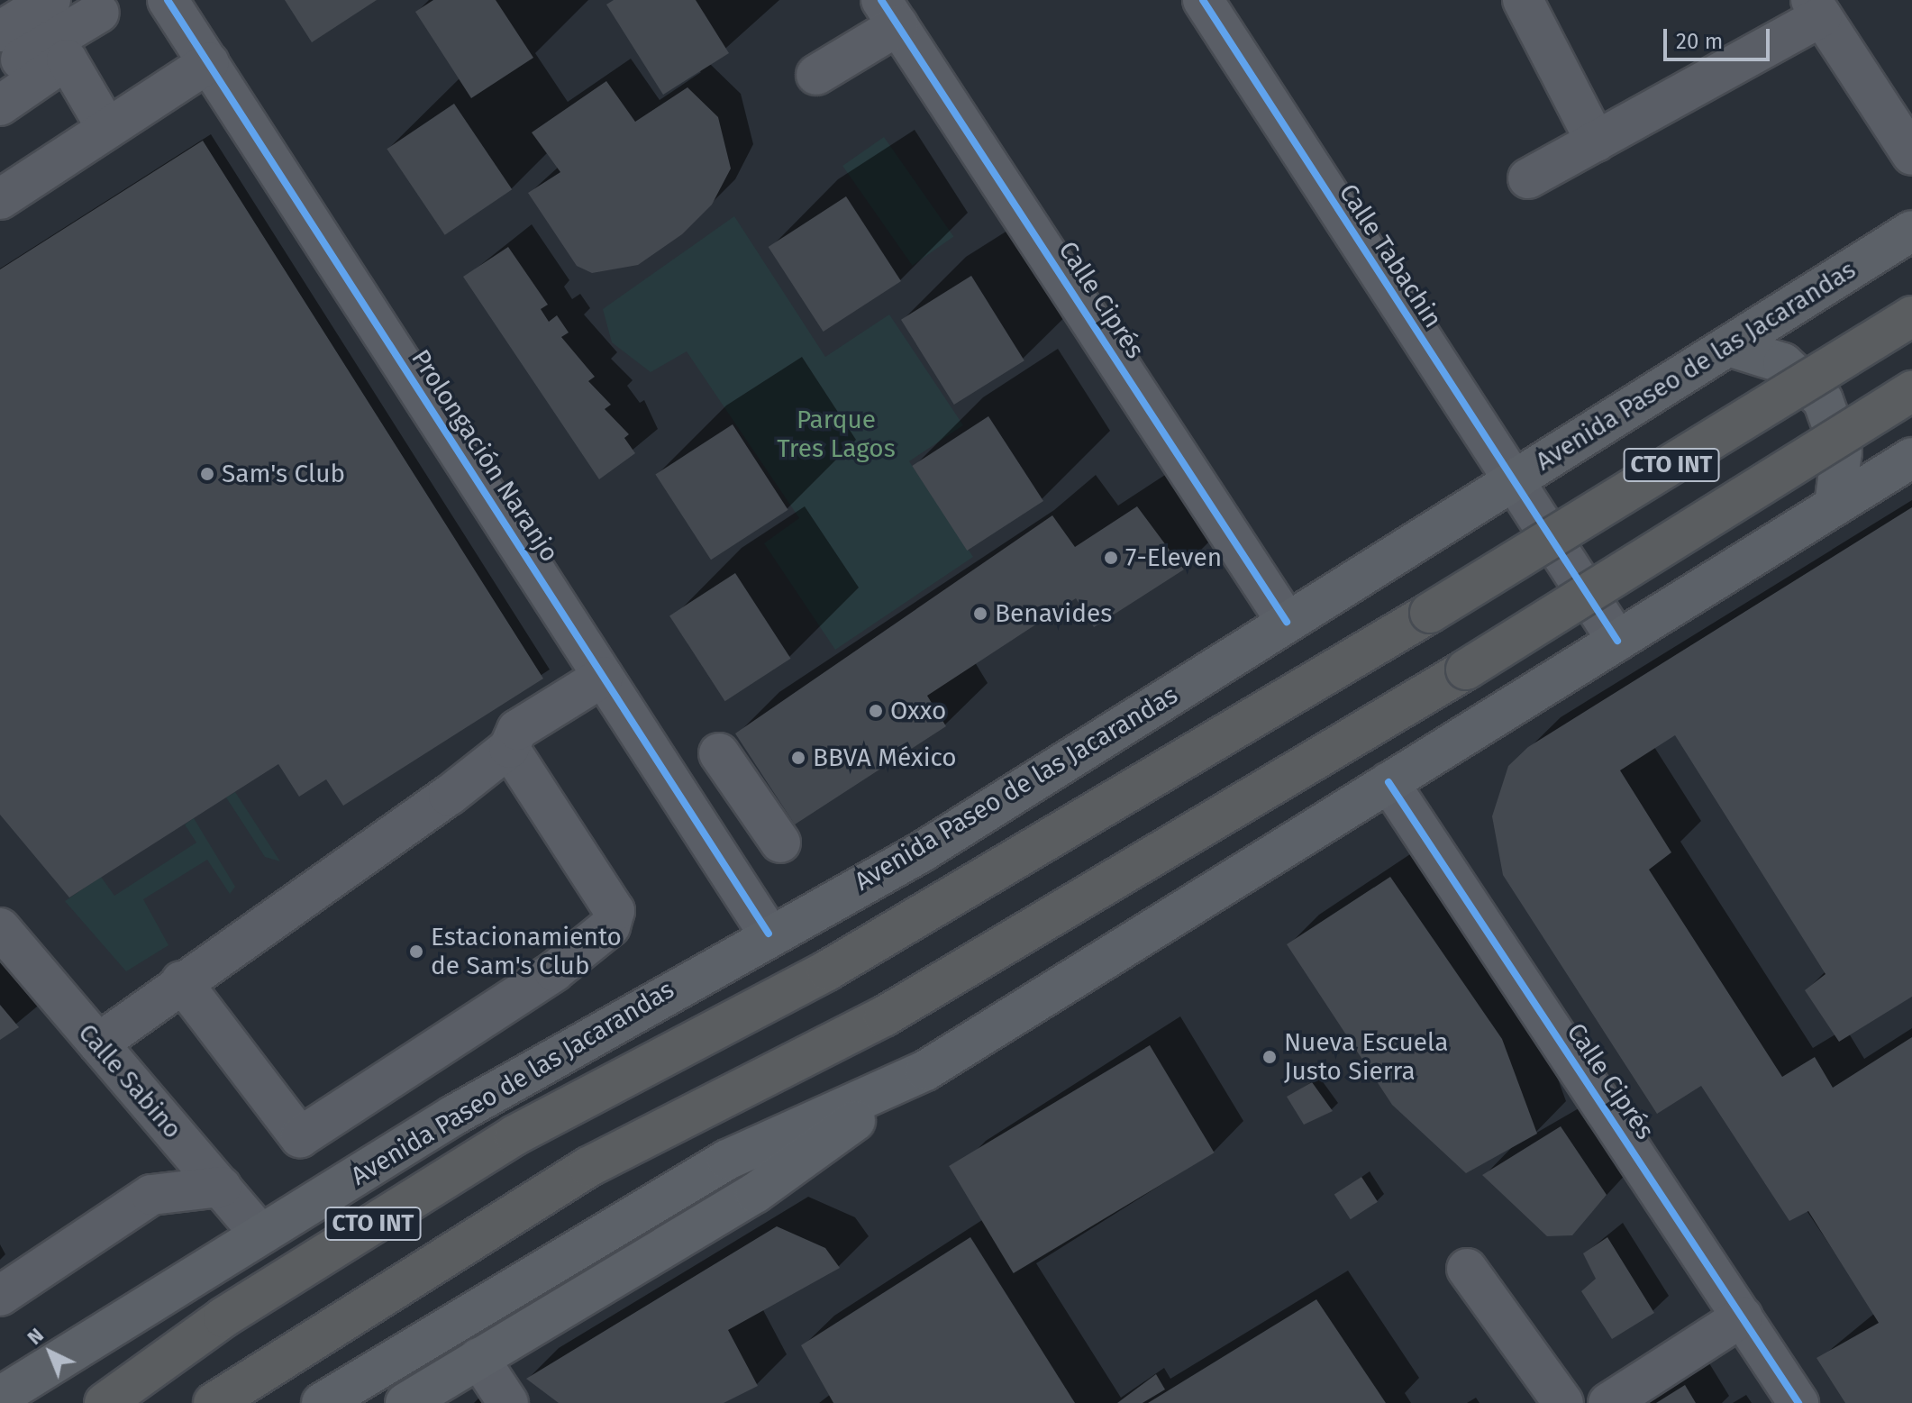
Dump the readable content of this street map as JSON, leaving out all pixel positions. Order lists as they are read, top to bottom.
{
  "streets": {
    "highway": ["CTO INT"],
    "main road": ["Avenida Paseo de las Jacarandas"],
    "street": [
      "Calle Tabachin",
      "Calle Ciprés",
      "Prolongación Naranjo",
      "Calle Sabino"
    ]
  },
  "crossings": [
    ["Calle Tabachin", "Avenida Paseo de las Jacarandas"],
    ["Calle Ciprés", "Avenida Paseo de las Jacarandas"],
    ["Avenida Paseo de las Jacarandas", "Prolongación Naranjo"],
    ["Avenida Paseo de las Jacarandas", "Calle Sabino"]
  ],
  "parks": ["Parque Tres Lagos"],
  "places": [
    "Sam's Club",
    "7-Eleven",
    "Benavides",
    "Oxxo",
    "BBVA México",
    "Estacionamiento de Sam's Club",
    "Nueva Escuela Justo Sierra"
  ],
  "scale_bar": "20 m",
  "north": "top left"
}
